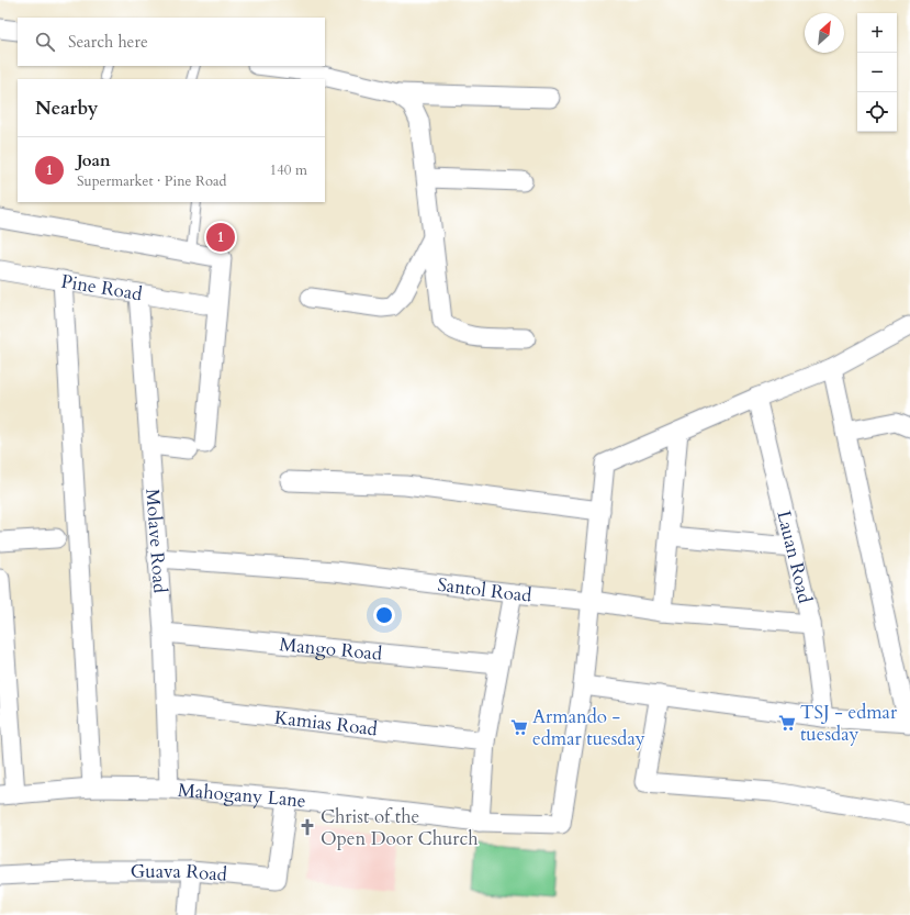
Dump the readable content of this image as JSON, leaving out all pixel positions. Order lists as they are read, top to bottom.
{
  "streets": {
    "street": [
      "Pine Road",
      "Molave Road",
      "Lauan Road",
      "Santol Road",
      "Mango Road",
      "Kamias Road",
      "Mahogany Lane",
      "Guava Road"
    ]
  },
  "crossings": [
    ["Pine Road", "Molave Road"],
    ["Molave Road", "Santol Road"],
    ["Molave Road", "Mango Road"],
    ["Molave Road", "Kamias Road"],
    ["Molave Road", "Mahogany Lane"],
    ["Lauan Road", "Santol Road"],
    ["Mahogany Lane", "Guava Road"]
  ],
  "places": {
    "supermarket": ["TSJ - edmar tuesday", "Armando - edmar tuesday"],
    "church": ["Christ of the Open Door Church"]
  },
  "north": "top right",
  "page": {
    "map_buttons": ["+", "−"],
    "search": "Search here",
    "heading": "Nearby",
    "list": [
      {
        "mark": "1",
        "name": "Joan",
        "note": "Supermarket · Pine Road",
        "value": "140 m"
      }
    ],
    "pins": "1"
  }
}
